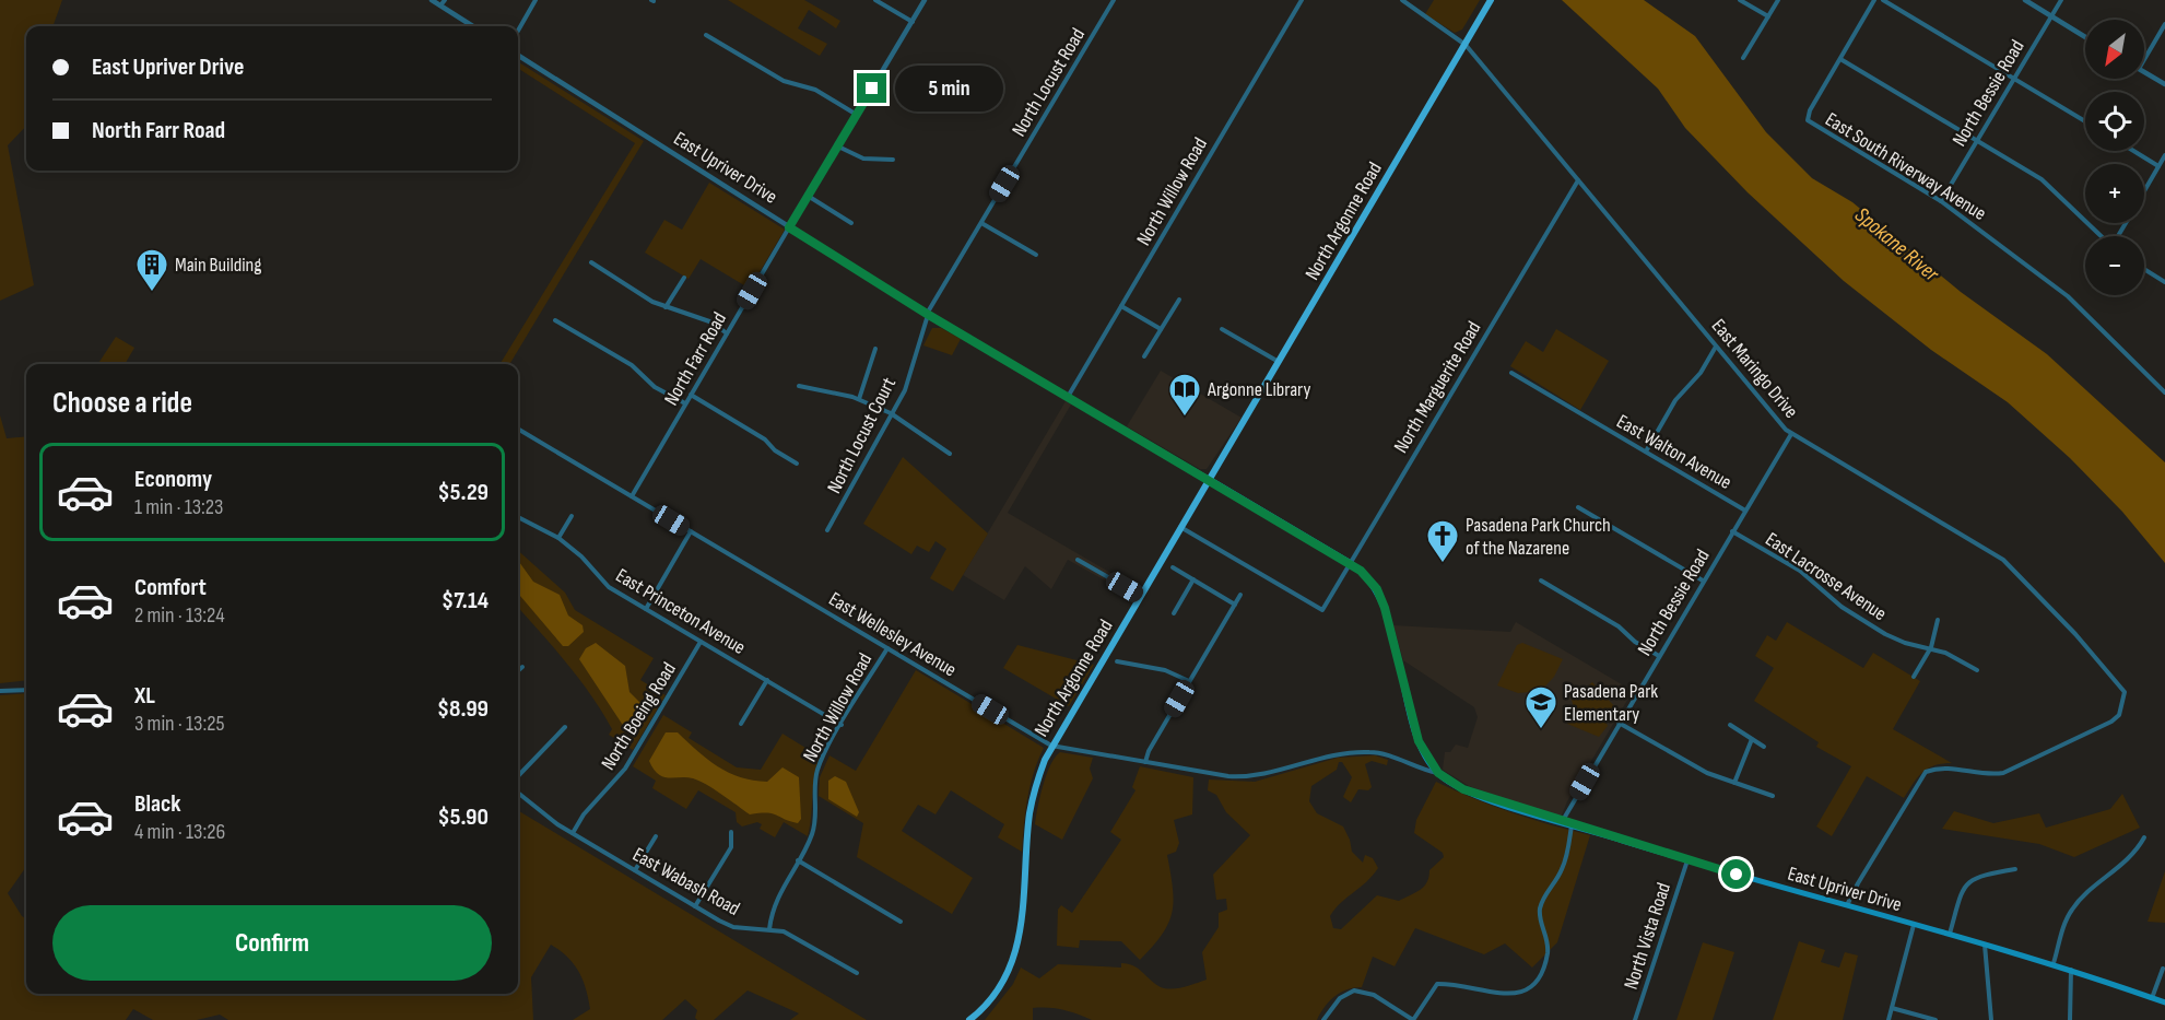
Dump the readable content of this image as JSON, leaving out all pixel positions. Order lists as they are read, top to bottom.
{
  "streets": {
    "main road": ["East Upriver Drive", "North Argonne Road"],
    "street": [
      "North Locust Road",
      "North Bessie Road",
      "East South Riverway Avenue",
      "North Willow Road",
      "North Farr Road",
      "East Maringo Drive",
      "North Marguerite Road",
      "North Locust Court",
      "East Walton Avenue",
      "East Lacrosse Avenue",
      "East Princeton Avenue",
      "East Wellesley Avenue",
      "North Boeing Road",
      "East Wabash Road",
      "North Vista Road"
    ]
  },
  "crossings": [
    ["North Locust Road", "East Upriver Drive"],
    ["North Locust Road", "North Locust Court"],
    ["North Bessie Road", "East South Riverway Avenue"],
    ["North Bessie Road", "East Upriver Drive"],
    ["North Bessie Road", "East Maringo Drive"],
    ["North Bessie Road", "East Walton Avenue"],
    ["North Bessie Road", "East Lacrosse Avenue"],
    ["East Upriver Drive", "North Willow Road"],
    ["East Upriver Drive", "North Argonne Road"],
    ["East Upriver Drive", "North Farr Road"],
    ["East Upriver Drive", "East Maringo Drive"],
    ["East Upriver Drive", "North Marguerite Road"],
    ["East Upriver Drive", "North Locust Court"],
    ["East Upriver Drive", "East Wellesley Avenue"],
    ["East Upriver Drive", "North Vista Road"],
    ["North Willow Road", "East Princeton Avenue"],
    ["North Willow Road", "East Wellesley Avenue"],
    ["North Willow Road", "East Wabash Road"],
    ["North Argonne Road", "East Maringo Drive"],
    ["North Argonne Road", "North Marguerite Road"],
    ["North Argonne Road", "East Wellesley Avenue"],
    ["North Farr Road", "East Wellesley Avenue"],
    ["East Maringo Drive", "North Marguerite Road"],
    ["East Princeton Avenue", "North Boeing Road"],
    ["North Boeing Road", "East Wabash Road"]
  ],
  "water": ["Spokane River"],
  "places": {
    "building": ["Main Building"],
    "library": ["Argonne Library"],
    "church": ["Pasadena Park Church of the Nazarene"],
    "school or university": ["Pasadena Park Elementary"]
  },
  "north": "bottom left",
  "page": {
    "map_buttons": ["+", "−"],
    "banner": ["East Upriver Drive", "North Farr Road"],
    "bubble": "5 min",
    "heading": "Choose a ride",
    "list": [
      {
        "name": "Economy",
        "note": "1 min · 13:23",
        "value": "$5.29"
      },
      {
        "name": "Comfort",
        "note": "2 min · 13:24",
        "value": "$7.14"
      },
      {
        "name": "XL",
        "note": "3 min · 13:25",
        "value": "$8.99"
      },
      {
        "name": "Black",
        "note": "4 min · 13:26",
        "value": "$5.90"
      }
    ],
    "buttons": "Confirm"
  }
}
